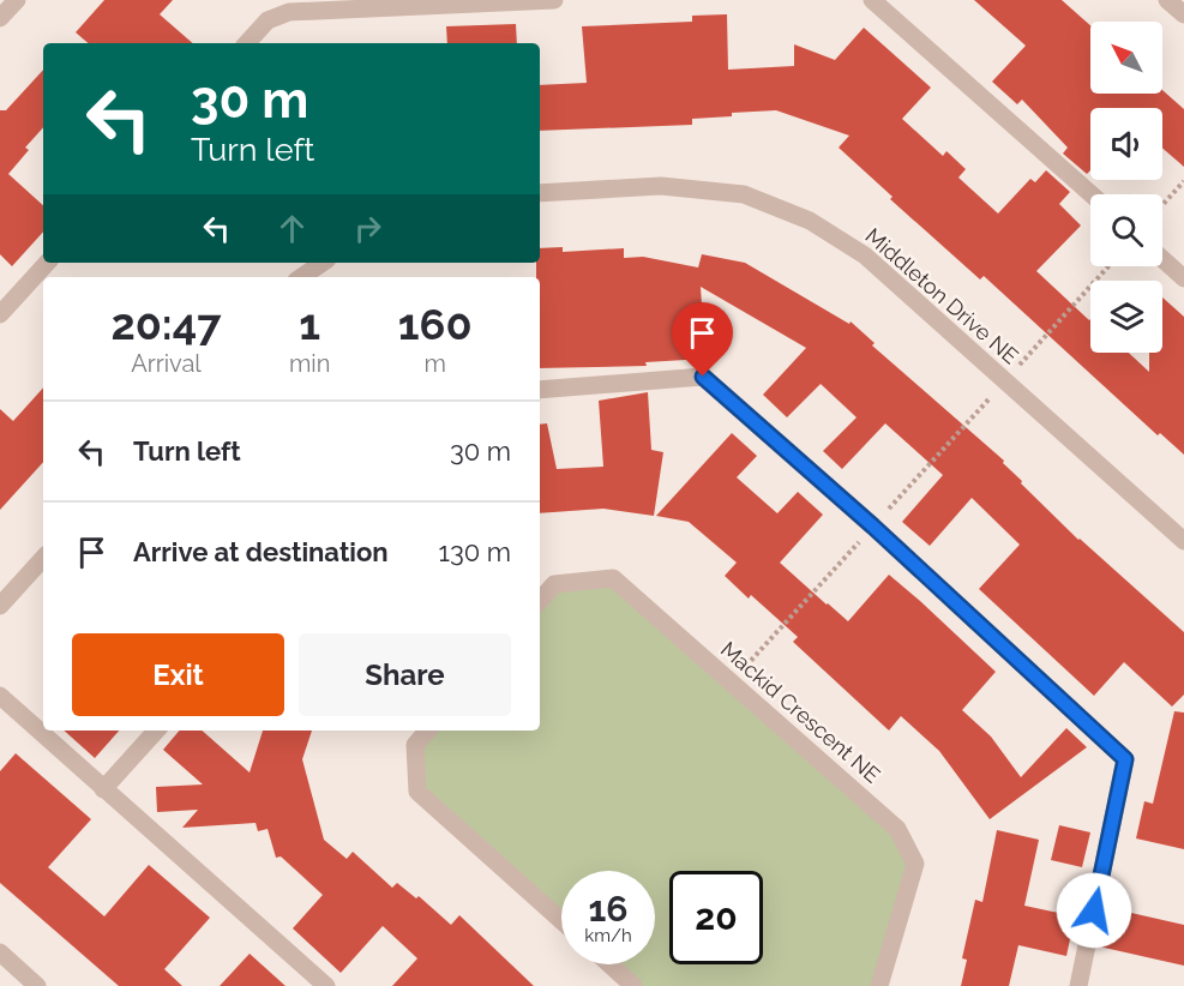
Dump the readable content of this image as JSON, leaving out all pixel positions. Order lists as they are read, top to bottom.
{
  "streets": {
    "street": ["Middleton Drive NE", "Mackid Crescent NE"]
  },
  "north": "top left",
  "page": {
    "turn": ["30 m", "Turn left"],
    "eta": [
      "20:47",
      "Arrival",
      "1",
      "min",
      "160",
      "m"
    ],
    "list": [
      {
        "name": "Turn left",
        "value": "30 m"
      },
      {
        "name": "Arrive at destination",
        "value": "130 m"
      }
    ],
    "buttons": ["Exit", "Share"],
    "speed": "16 km/h",
    "limit": "20"
  }
}
